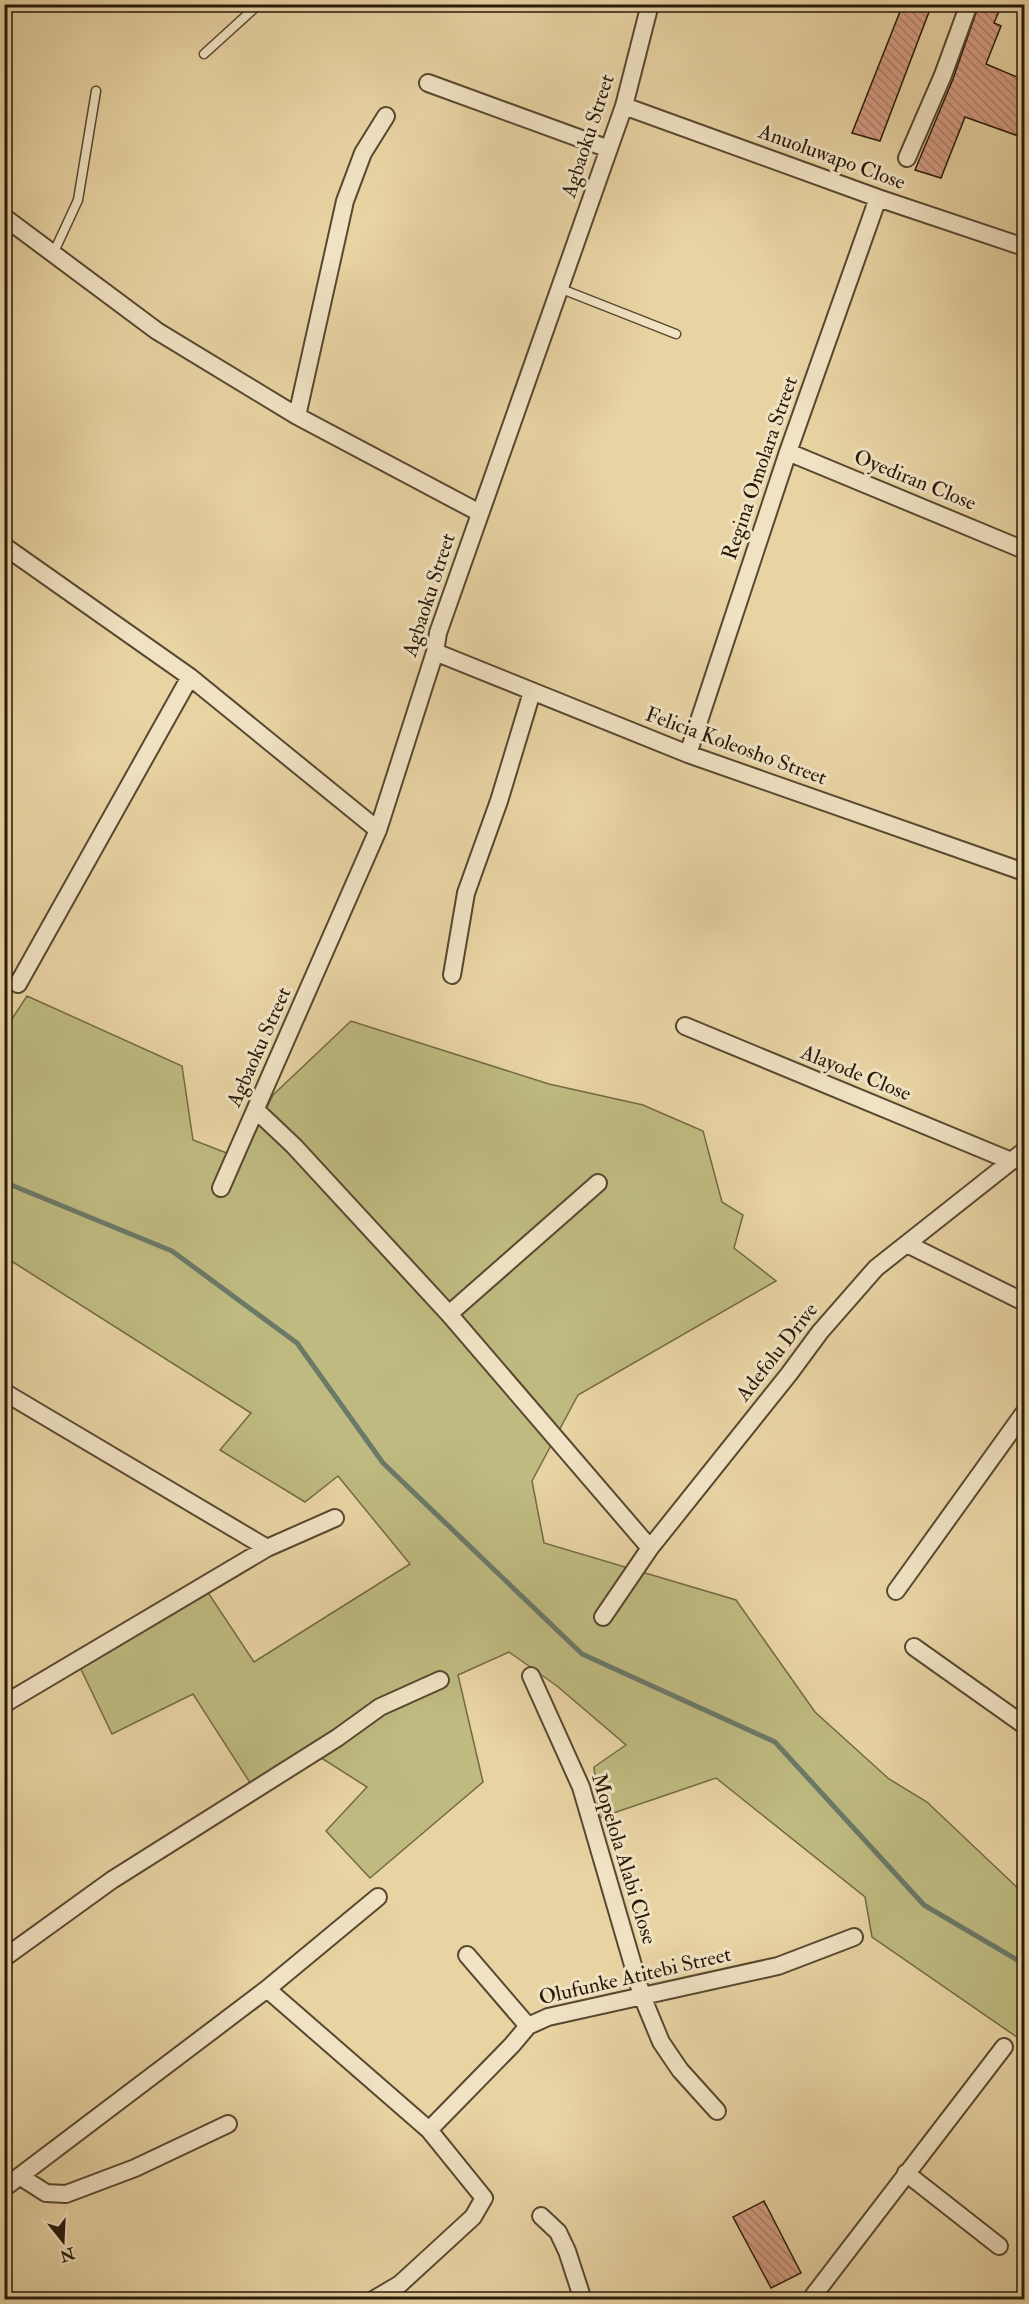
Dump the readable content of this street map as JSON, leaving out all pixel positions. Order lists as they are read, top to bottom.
{
  "streets": {
    "street": [
      "Agbaoku Street",
      "Anuoluwapo Close",
      "Regina Omolara Street",
      "Oyediran Close",
      "Felicia Koleosho Street",
      "Alayode Close",
      "Adefolu Drive",
      "Mopelola Alabi Close",
      "Olufunke Atitebi Street"
    ]
  },
  "crossings": [
    ["Agbaoku Street", "Anuoluwapo Close"],
    ["Agbaoku Street", "Felicia Koleosho Street"],
    ["Anuoluwapo Close", "Regina Omolara Street"],
    ["Regina Omolara Street", "Oyediran Close"],
    ["Regina Omolara Street", "Felicia Koleosho Street"],
    ["Alayode Close", "Adefolu Drive"],
    ["Mopelola Alabi Close", "Olufunke Atitebi Street"]
  ],
  "north": "bottom"
}
